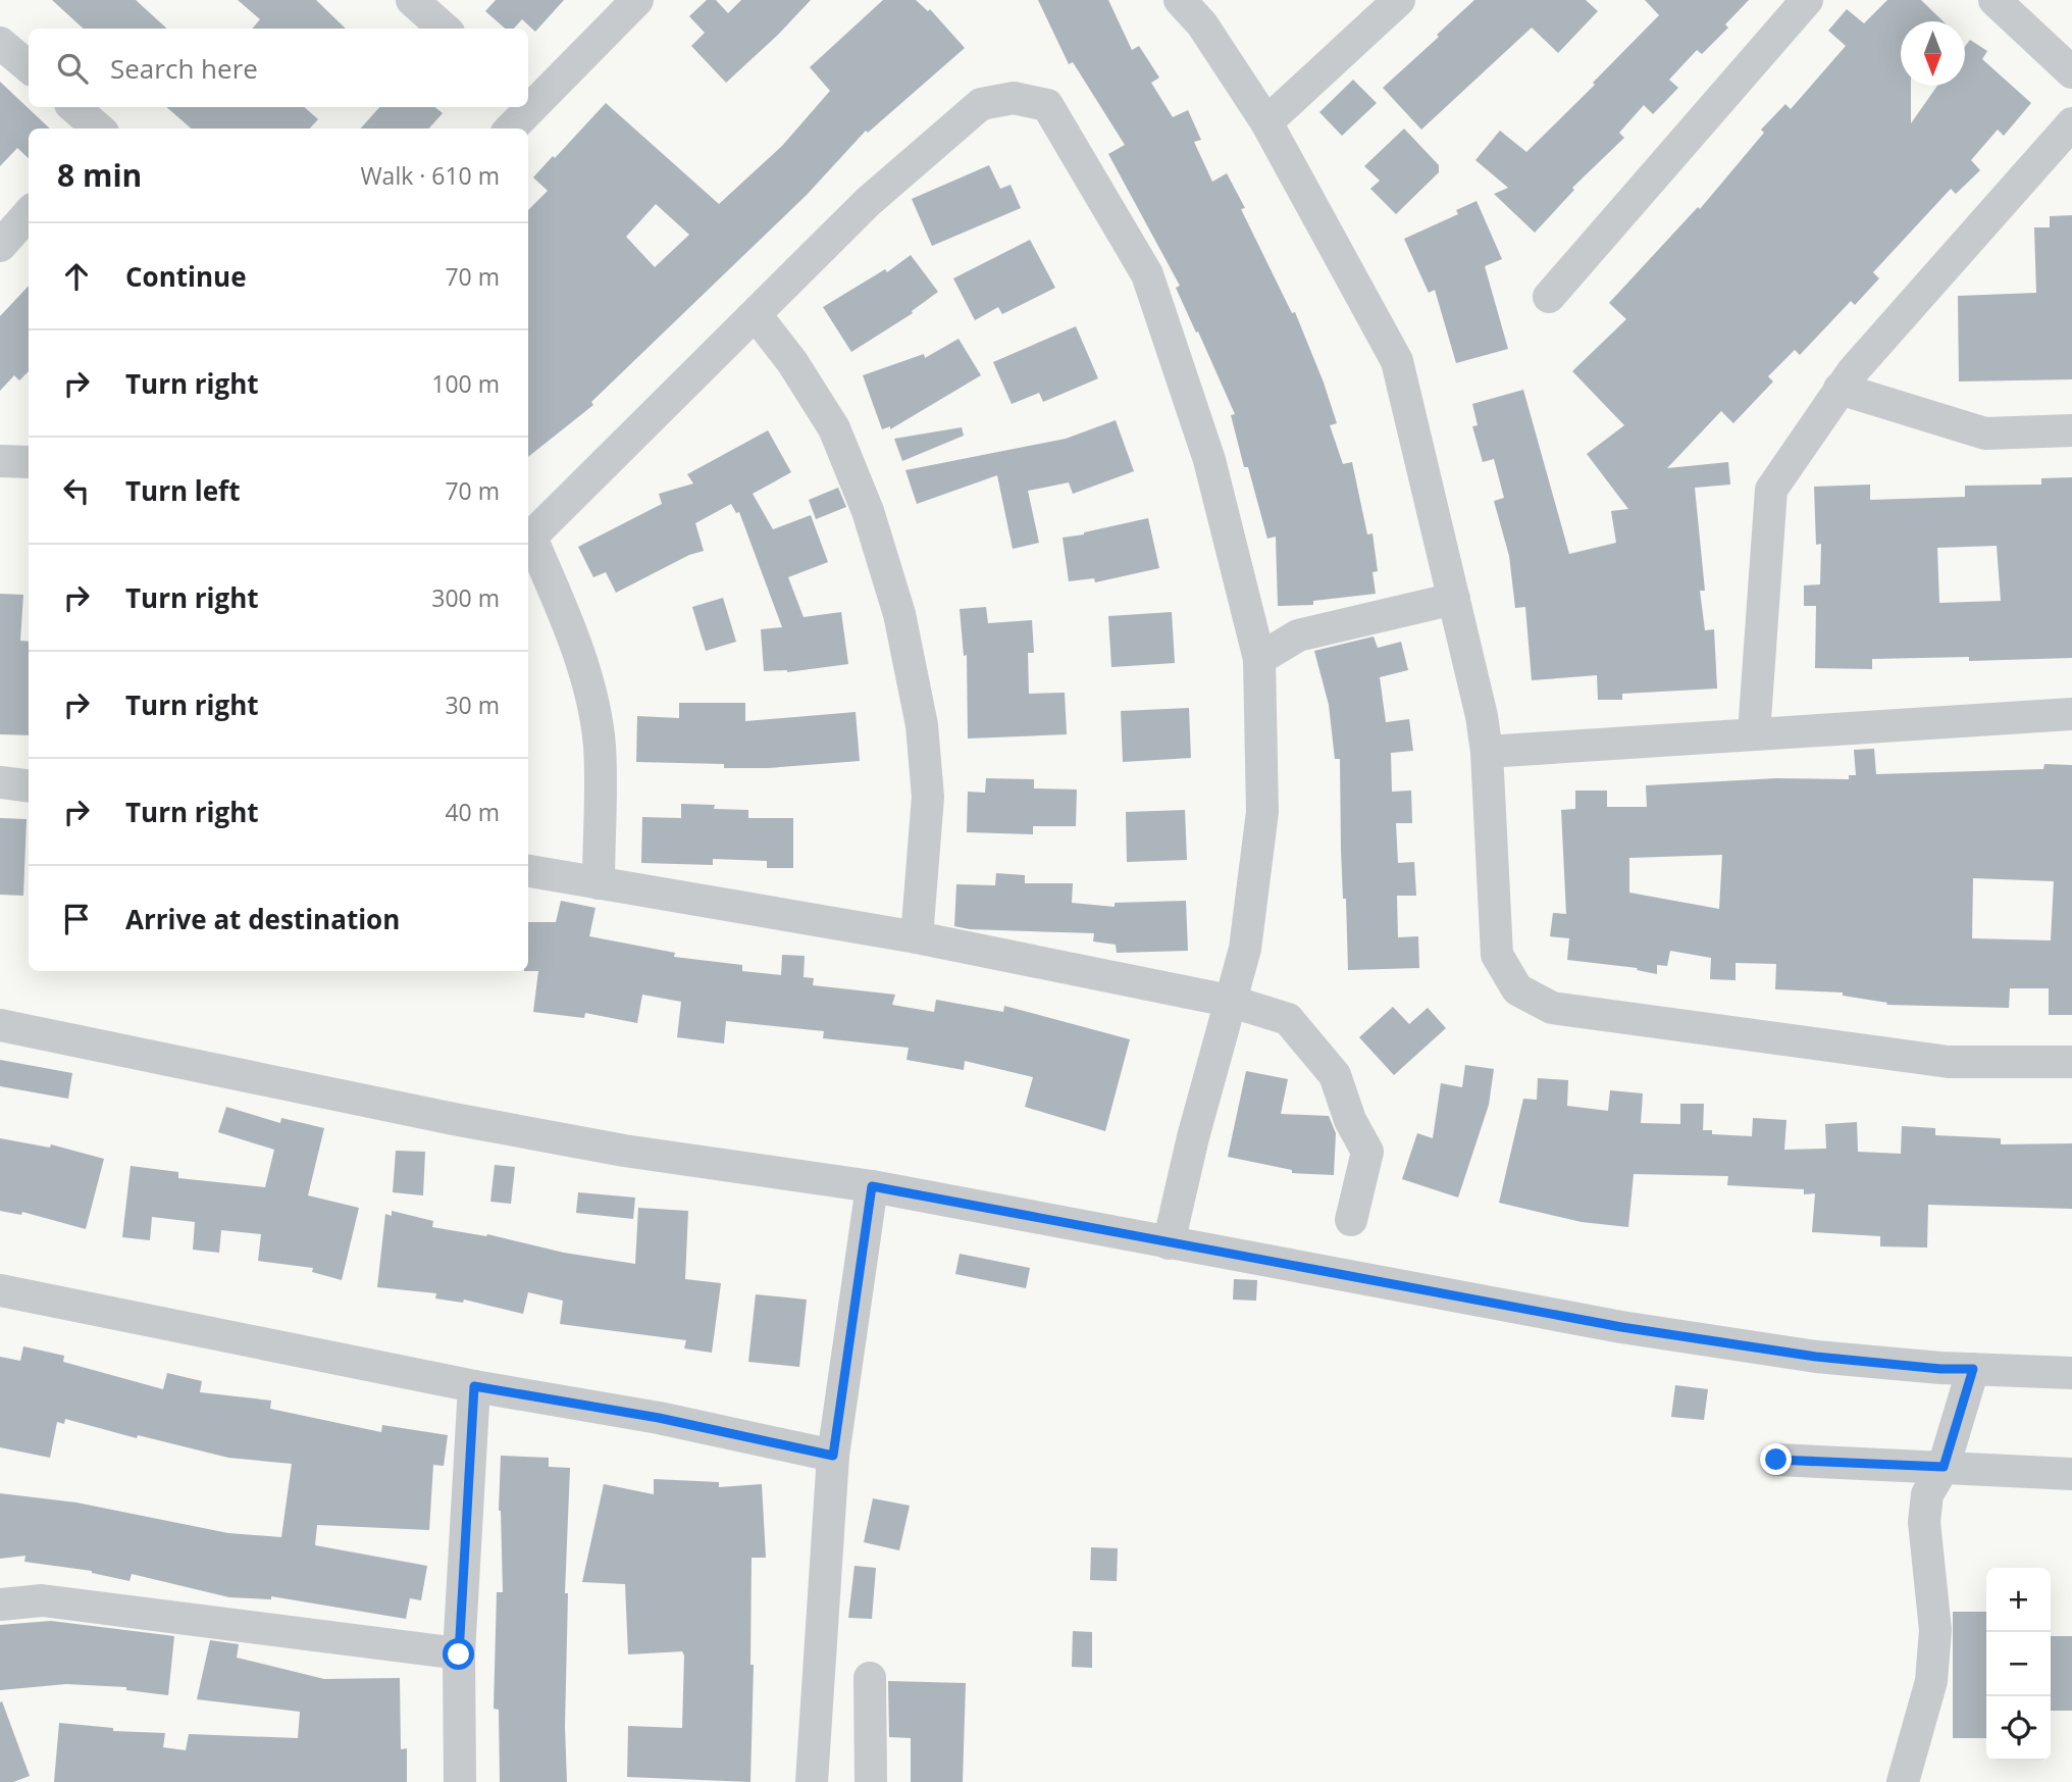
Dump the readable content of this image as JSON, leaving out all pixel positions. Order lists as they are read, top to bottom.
{
  "north": "bottom",
  "page": {
    "search": "Search here",
    "heading": ["8 min", "Walk · 610 m"],
    "list": [
      ["Continue", "70 m"],
      ["Turn right", "100 m"],
      ["Turn left", "70 m"],
      ["Turn right", "300 m"],
      ["Turn right", "30 m"],
      ["Turn right", "40 m"],
      "Arrive at destination"
    ],
    "map_buttons": ["+", "−"]
  }
}
